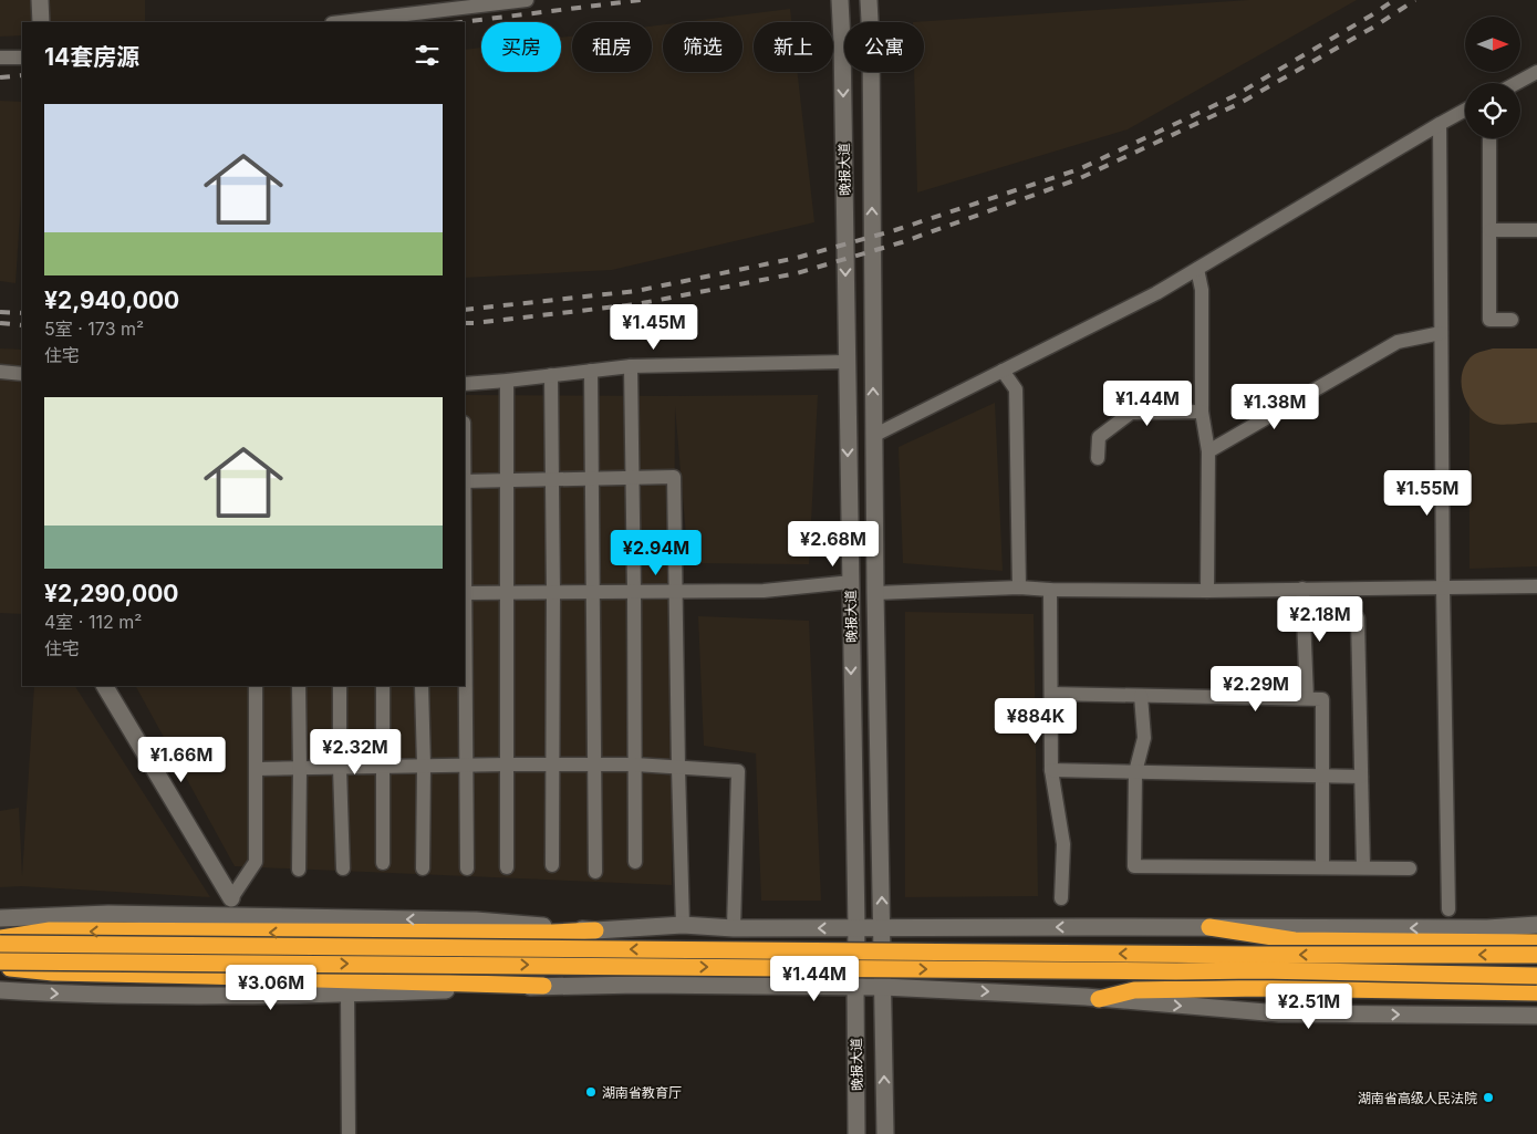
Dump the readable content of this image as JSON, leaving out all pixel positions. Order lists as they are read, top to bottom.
{
  "streets": {
    "main road": ["晚报大道"]
  },
  "places": ["湖南省教育厅", "湖南省高级人民法院"],
  "north": "right",
  "page": {
    "chip": [
      "买房",
      "租房",
      "筛选",
      "新上",
      "公寓"
    ],
    "heading": "14套房源",
    "list": [
      {
        "name": "¥2,940,000",
        "note": "5室 · 173 m² · 住宅"
      },
      {
        "name": "¥2,290,000",
        "note": "4室 · 112 m² · 住宅"
      }
    ],
    "price": [
      "¥1.45M",
      "¥1.44M",
      "¥1.38M",
      "¥1.55M",
      "¥2.68M",
      "¥2.94M",
      "¥2.18M",
      "¥2.29M",
      "¥884K",
      "¥2.32M",
      "¥1.66M",
      "¥1.44M",
      "¥3.06M",
      "¥2.51M"
    ]
  }
}
